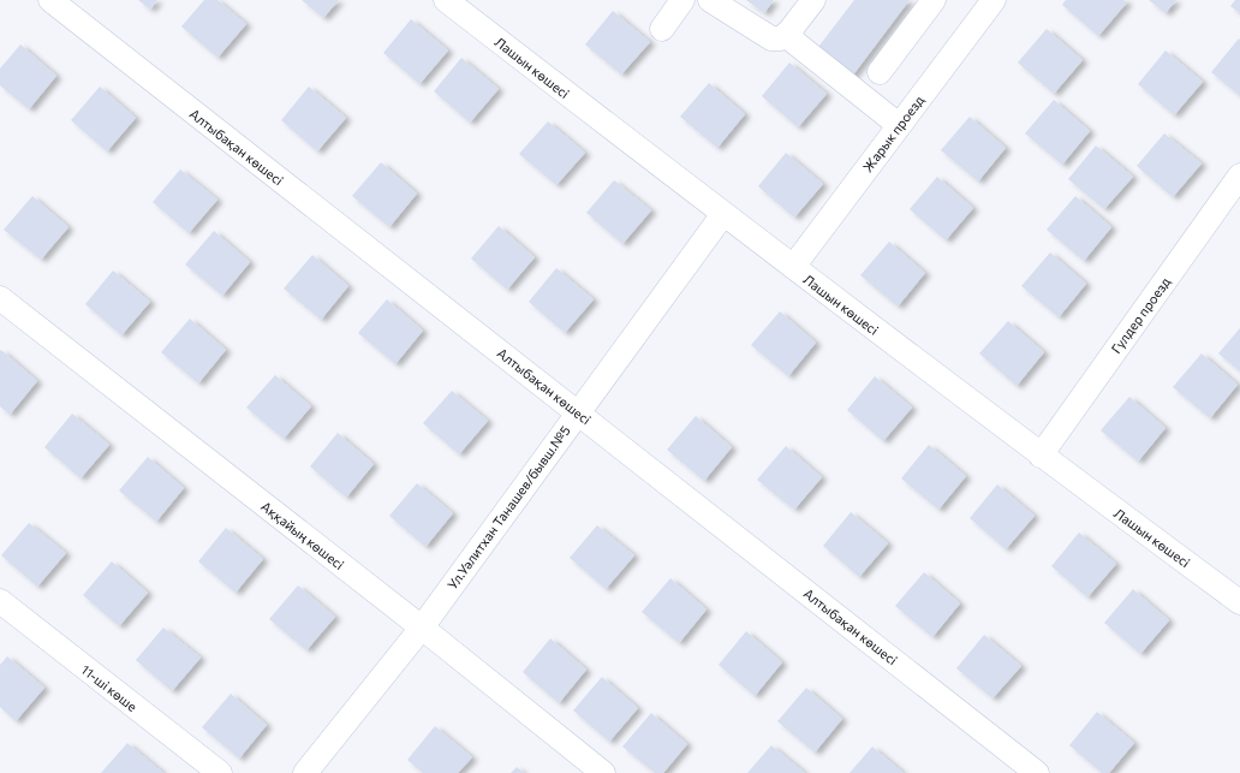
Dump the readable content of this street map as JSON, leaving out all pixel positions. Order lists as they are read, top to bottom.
{
  "streets": {
    "street": [
      "Лашын көшесі",
      "Жарык проезд",
      "Алтыбақан көшесі",
      "Гулдер проезд",
      "Ул.Уәлитхан Танашев/бывш.№5",
      "Аққайың көшесі",
      "11-ші көше"
    ]
  },
  "crossings": [
    ["Лашын көшесі", "Жарык проезд"],
    ["Лашын көшесі", "Гулдер проезд"],
    ["Лашын көшесі", "Ул.Уәлитхан Танашев/бывш.№5"],
    ["Алтыбақан көшесі", "Ул.Уәлитхан Танашев/бывш.№5"],
    ["Ул.Уәлитхан Танашев/бывш.№5", "Аққайың көшесі"]
  ]
}
